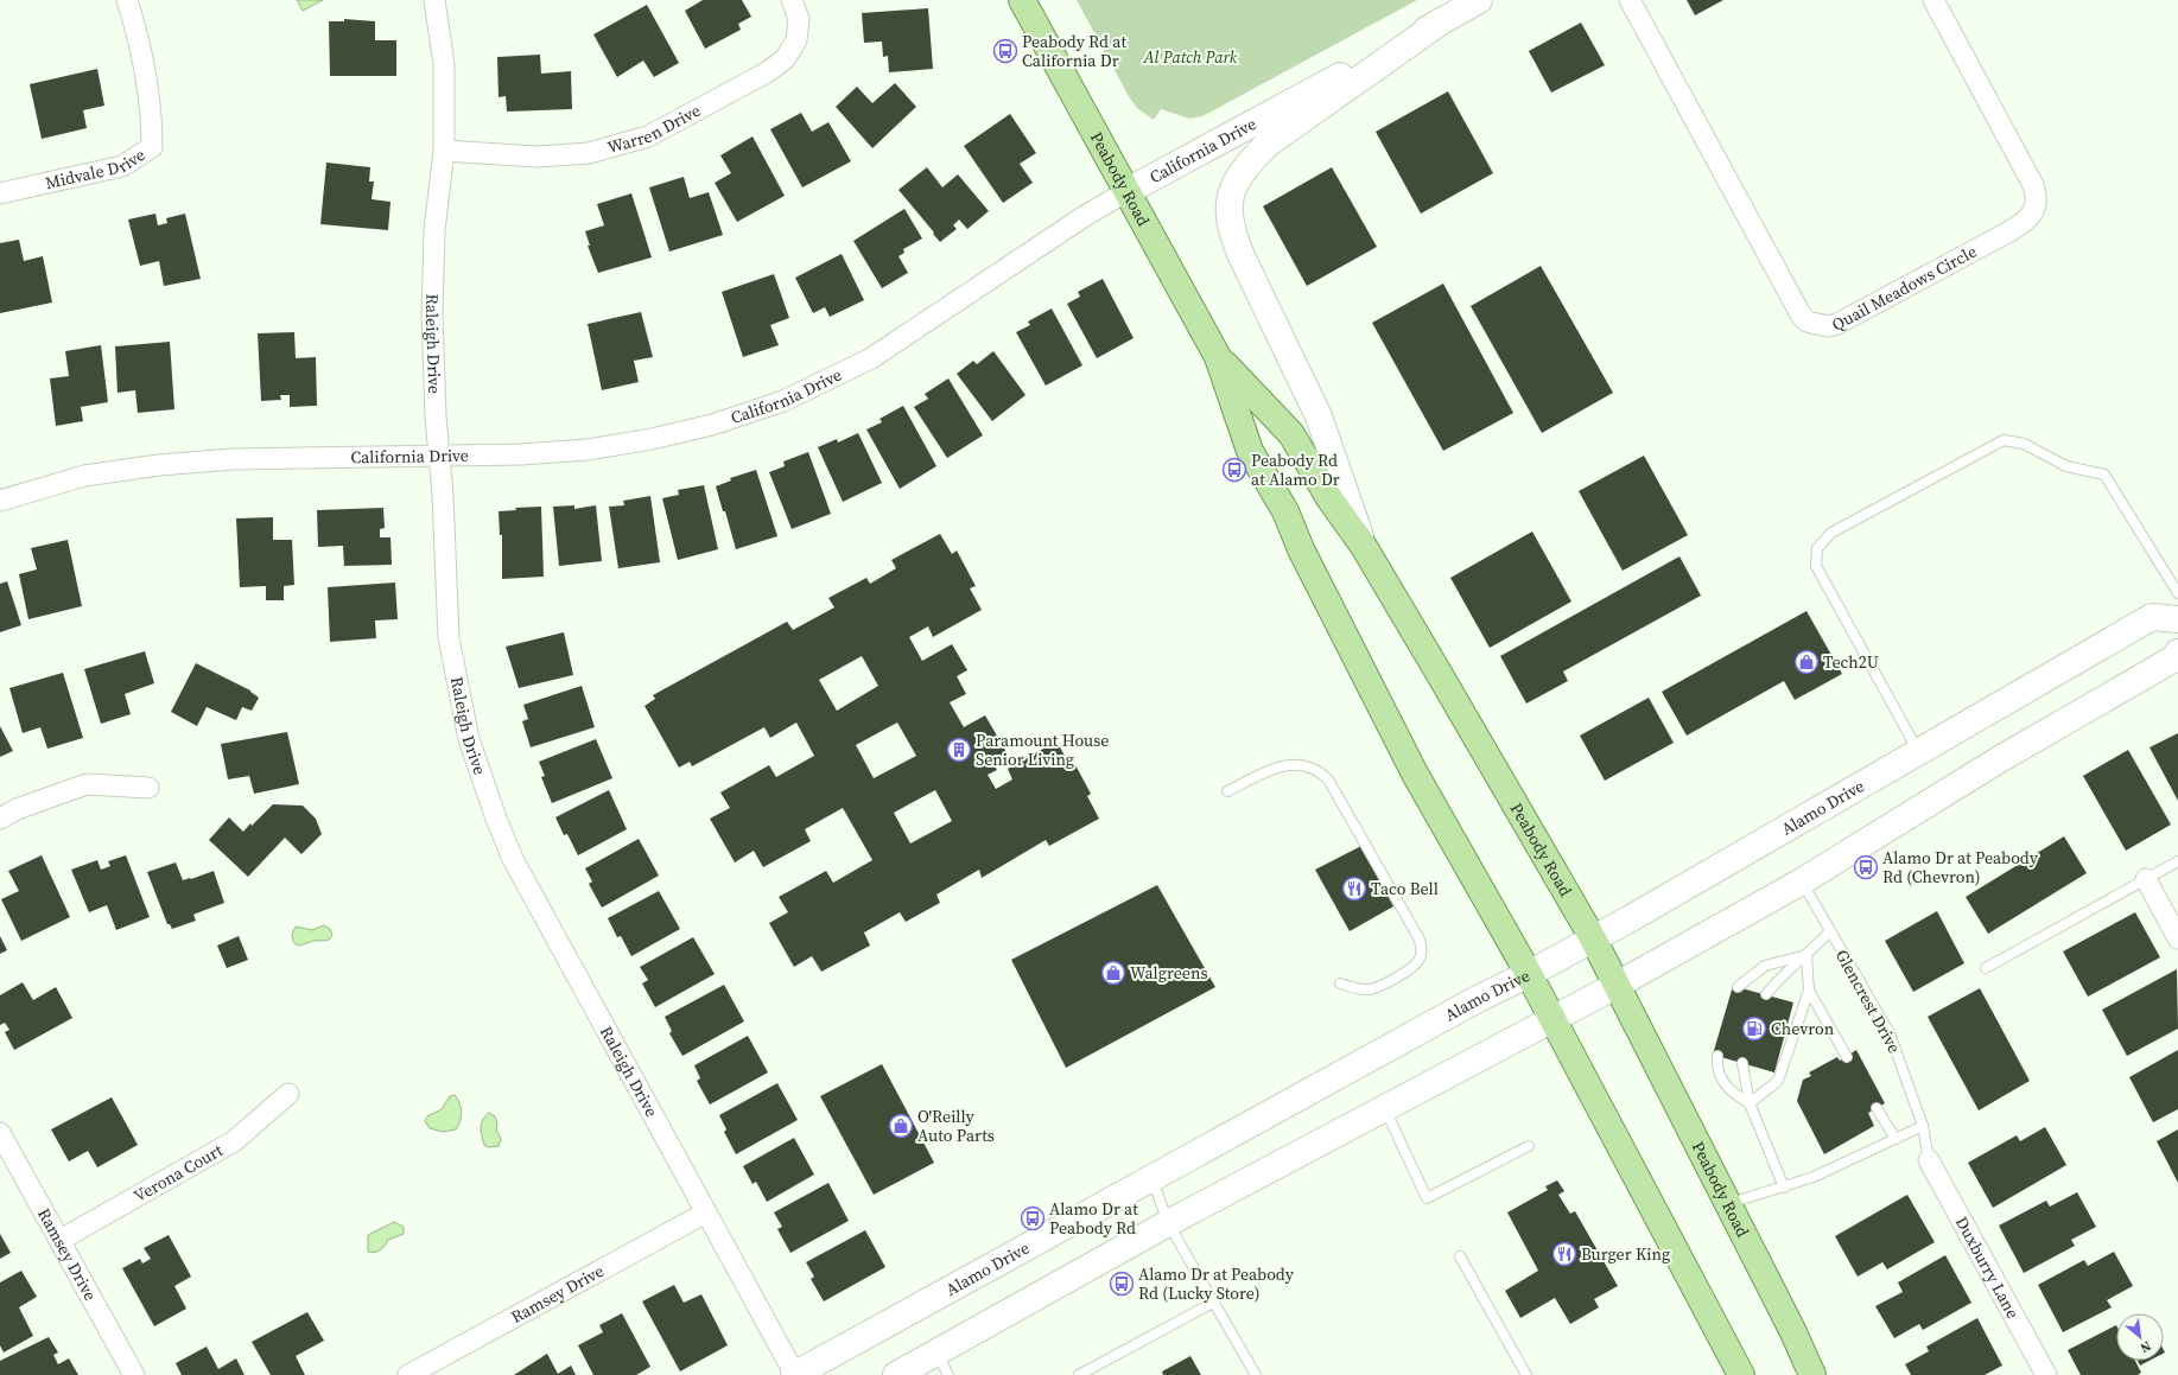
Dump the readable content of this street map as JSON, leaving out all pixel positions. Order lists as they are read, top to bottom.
{
  "streets": {
    "main road": ["California Drive", "Peabody Road", "Alamo Drive"],
    "street": [
      "Warren Drive",
      "Midvale Drive",
      "Quail Meadows Circle",
      "Raleigh Drive",
      "Verona Court",
      "Ramsey Drive",
      "Duxburry Lane"
    ],
    "lane": ["Glencrest Drive"]
  },
  "crossings": [
    ["Warren Drive", "Raleigh Drive"],
    ["California Drive", "Peabody Road"],
    ["California Drive", "Raleigh Drive"],
    ["Peabody Road", "Alamo Drive"],
    ["Raleigh Drive", "Alamo Drive"],
    ["Raleigh Drive", "Ramsey Drive"],
    ["Glencrest Drive", "Duxburry Lane"],
    ["Verona Court", "Ramsey Drive"]
  ],
  "parks": ["Al Patch Park"],
  "places": {
    "bus stop": [
      "Peabody Rd at California Dr",
      "Peabody Rd at Alamo Dr",
      "Alamo Dr at Peabody Rd (Chevron)",
      "Alamo Dr at Peabody Rd",
      "Alamo Dr at Peabody Rd (Lucky Store)"
    ],
    "shop": ["Tech2U", "Walgreens", "O'Reilly Auto Parts"],
    "building": ["Paramount House Senior Living"],
    "restaurant": ["Taco Bell", "Burger King"],
    "fuel station": ["Chevron"]
  },
  "north": "bottom right"
}
